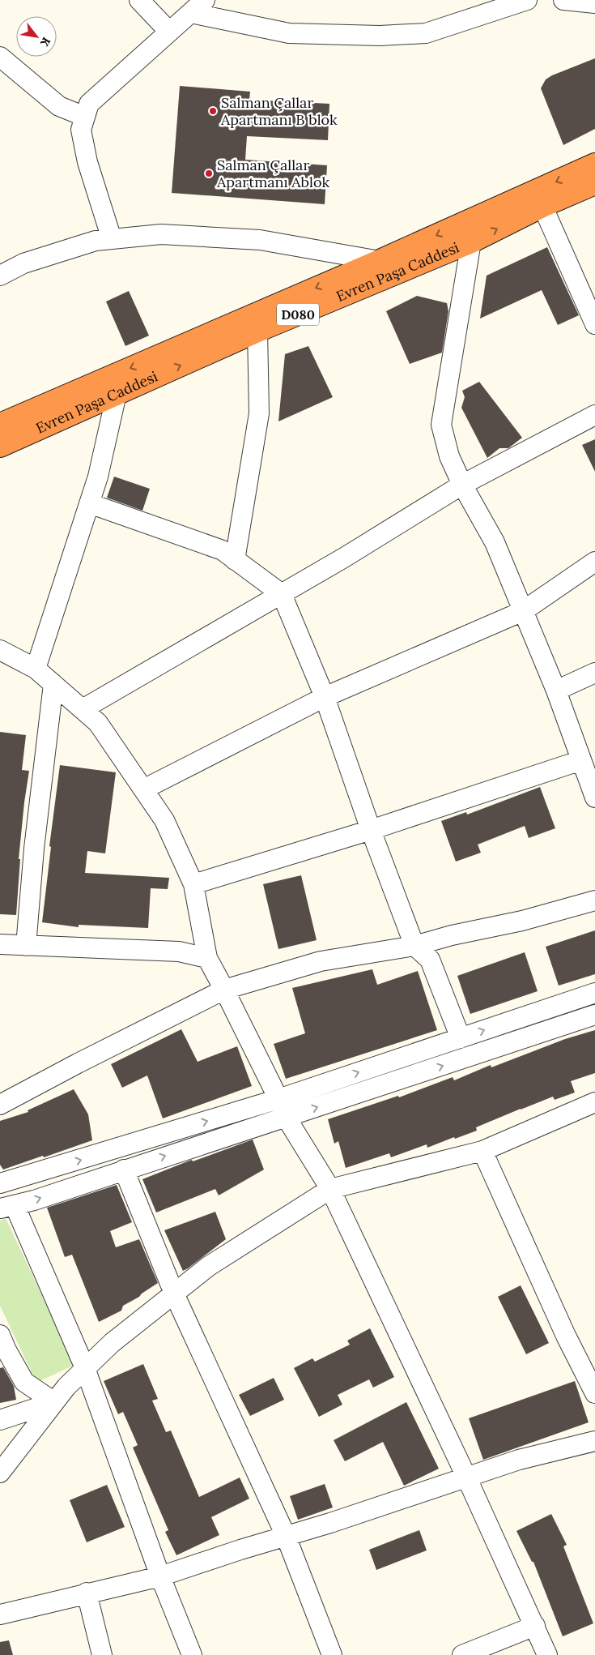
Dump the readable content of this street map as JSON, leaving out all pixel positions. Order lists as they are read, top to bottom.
{
  "streets": {
    "highway": ["Evren Paşa Caddesi", "D080"]
  },
  "places": ["Salman Çallar Apartmanı B blok", "Salman Çallar Apartmanı Ablok"],
  "north": "bottom right"
}
